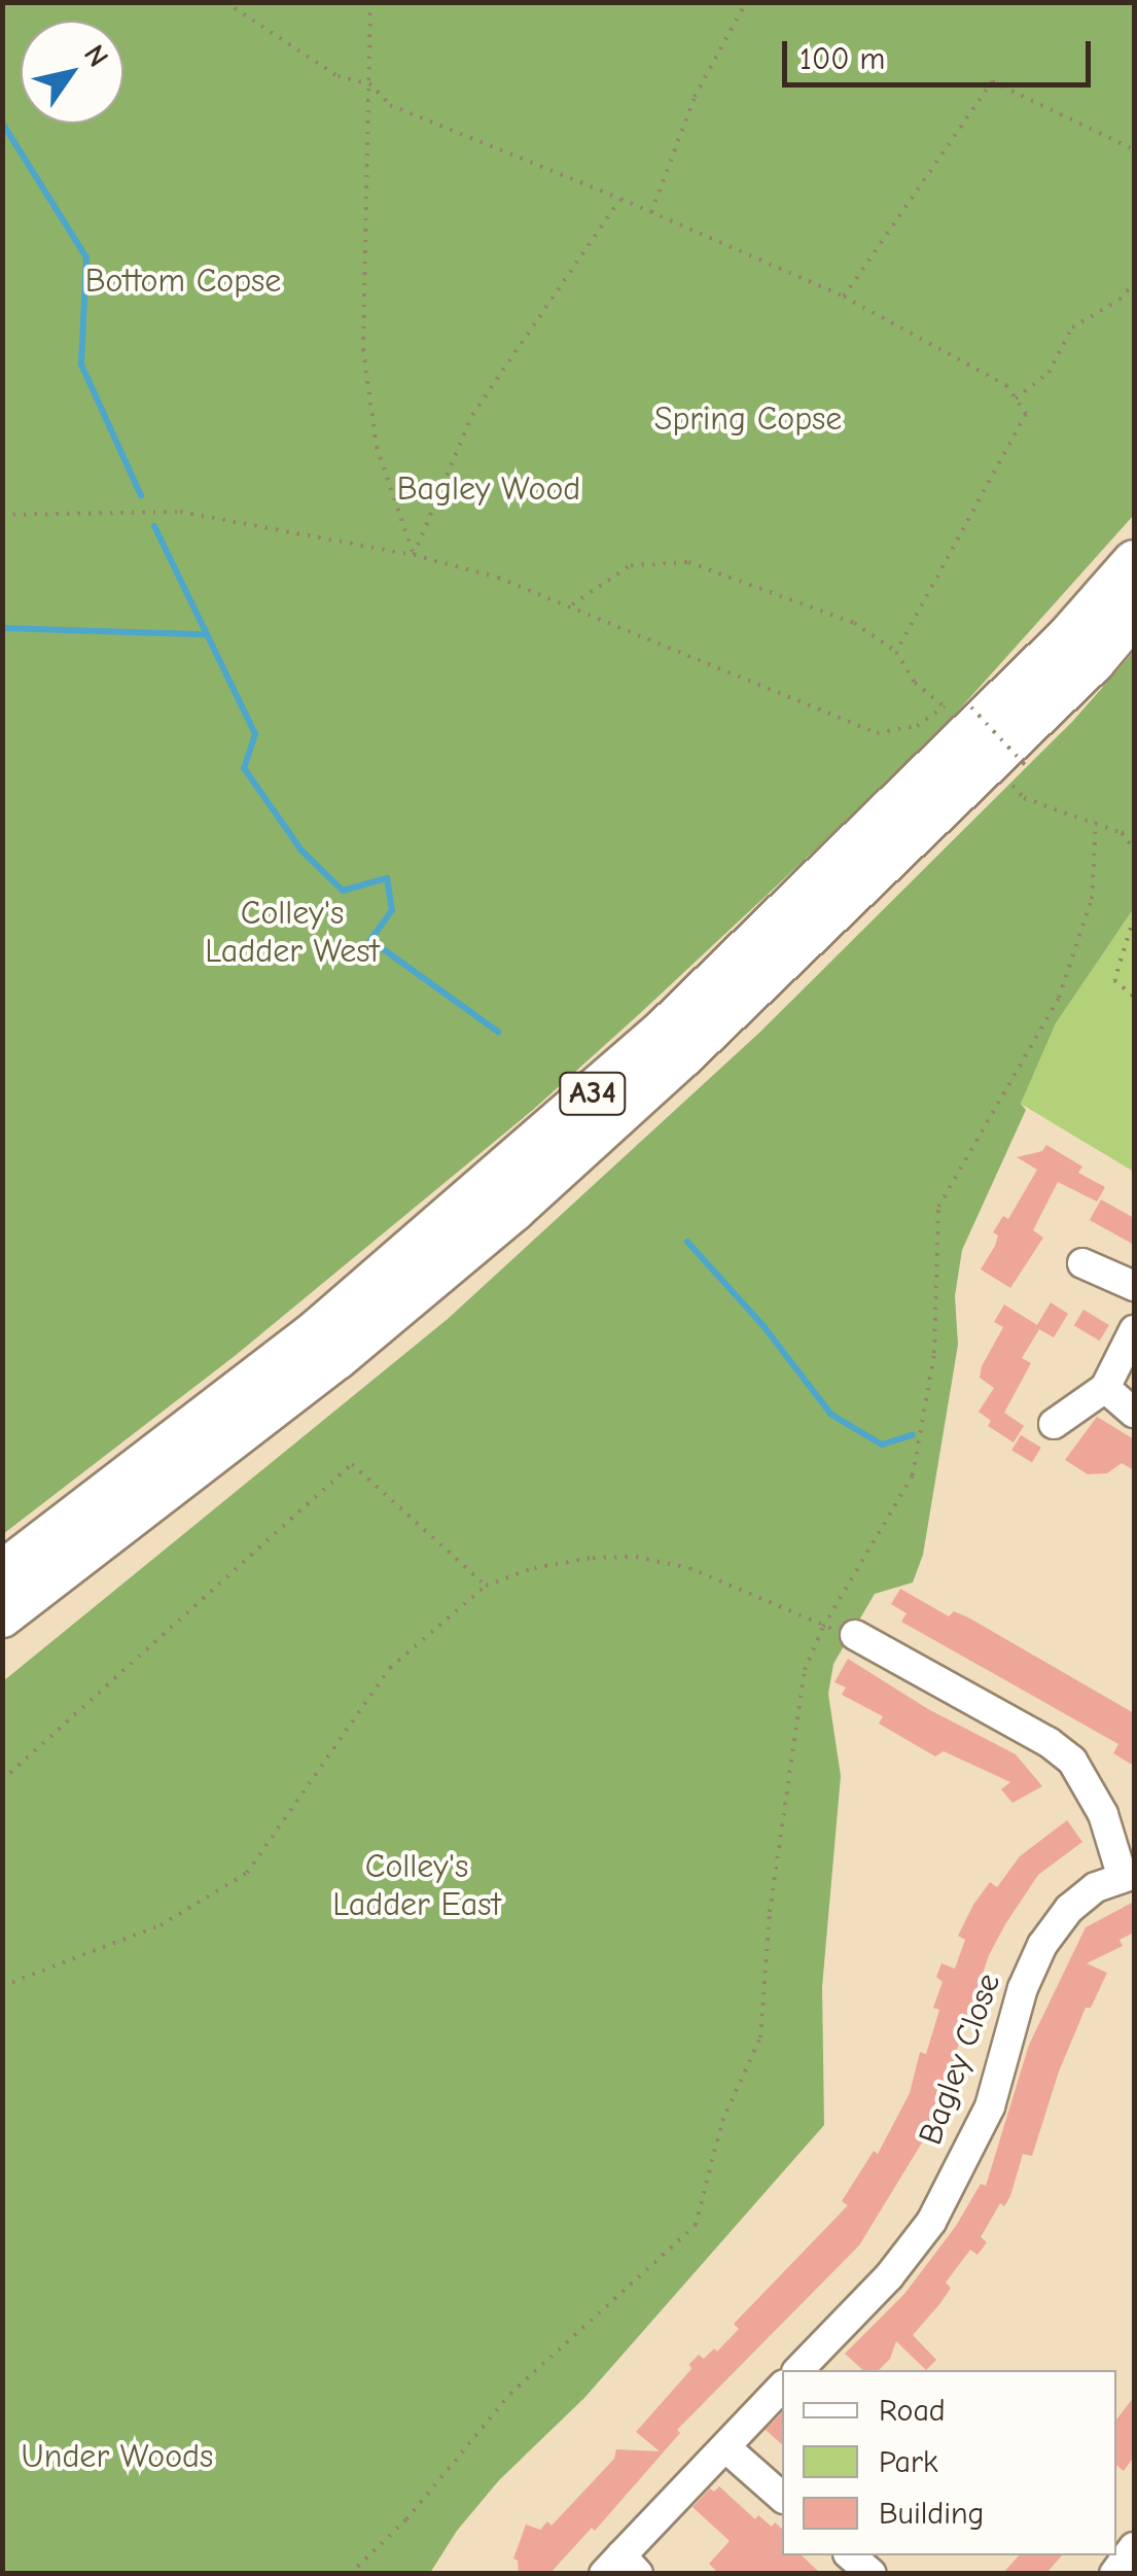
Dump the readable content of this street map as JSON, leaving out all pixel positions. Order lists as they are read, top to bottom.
{
  "streets": {
    "highway": ["A34"],
    "street": ["Bagley Close"]
  },
  "parks": [
    "Bottom Copse",
    "Spring Copse",
    "Bagley Wood",
    "Colley's Ladder West",
    "Colley's Ladder East",
    "Under Woods"
  ],
  "legend": ["Road", "Park", "Building"],
  "scale_bar": "100 m",
  "north": "top right"
}
